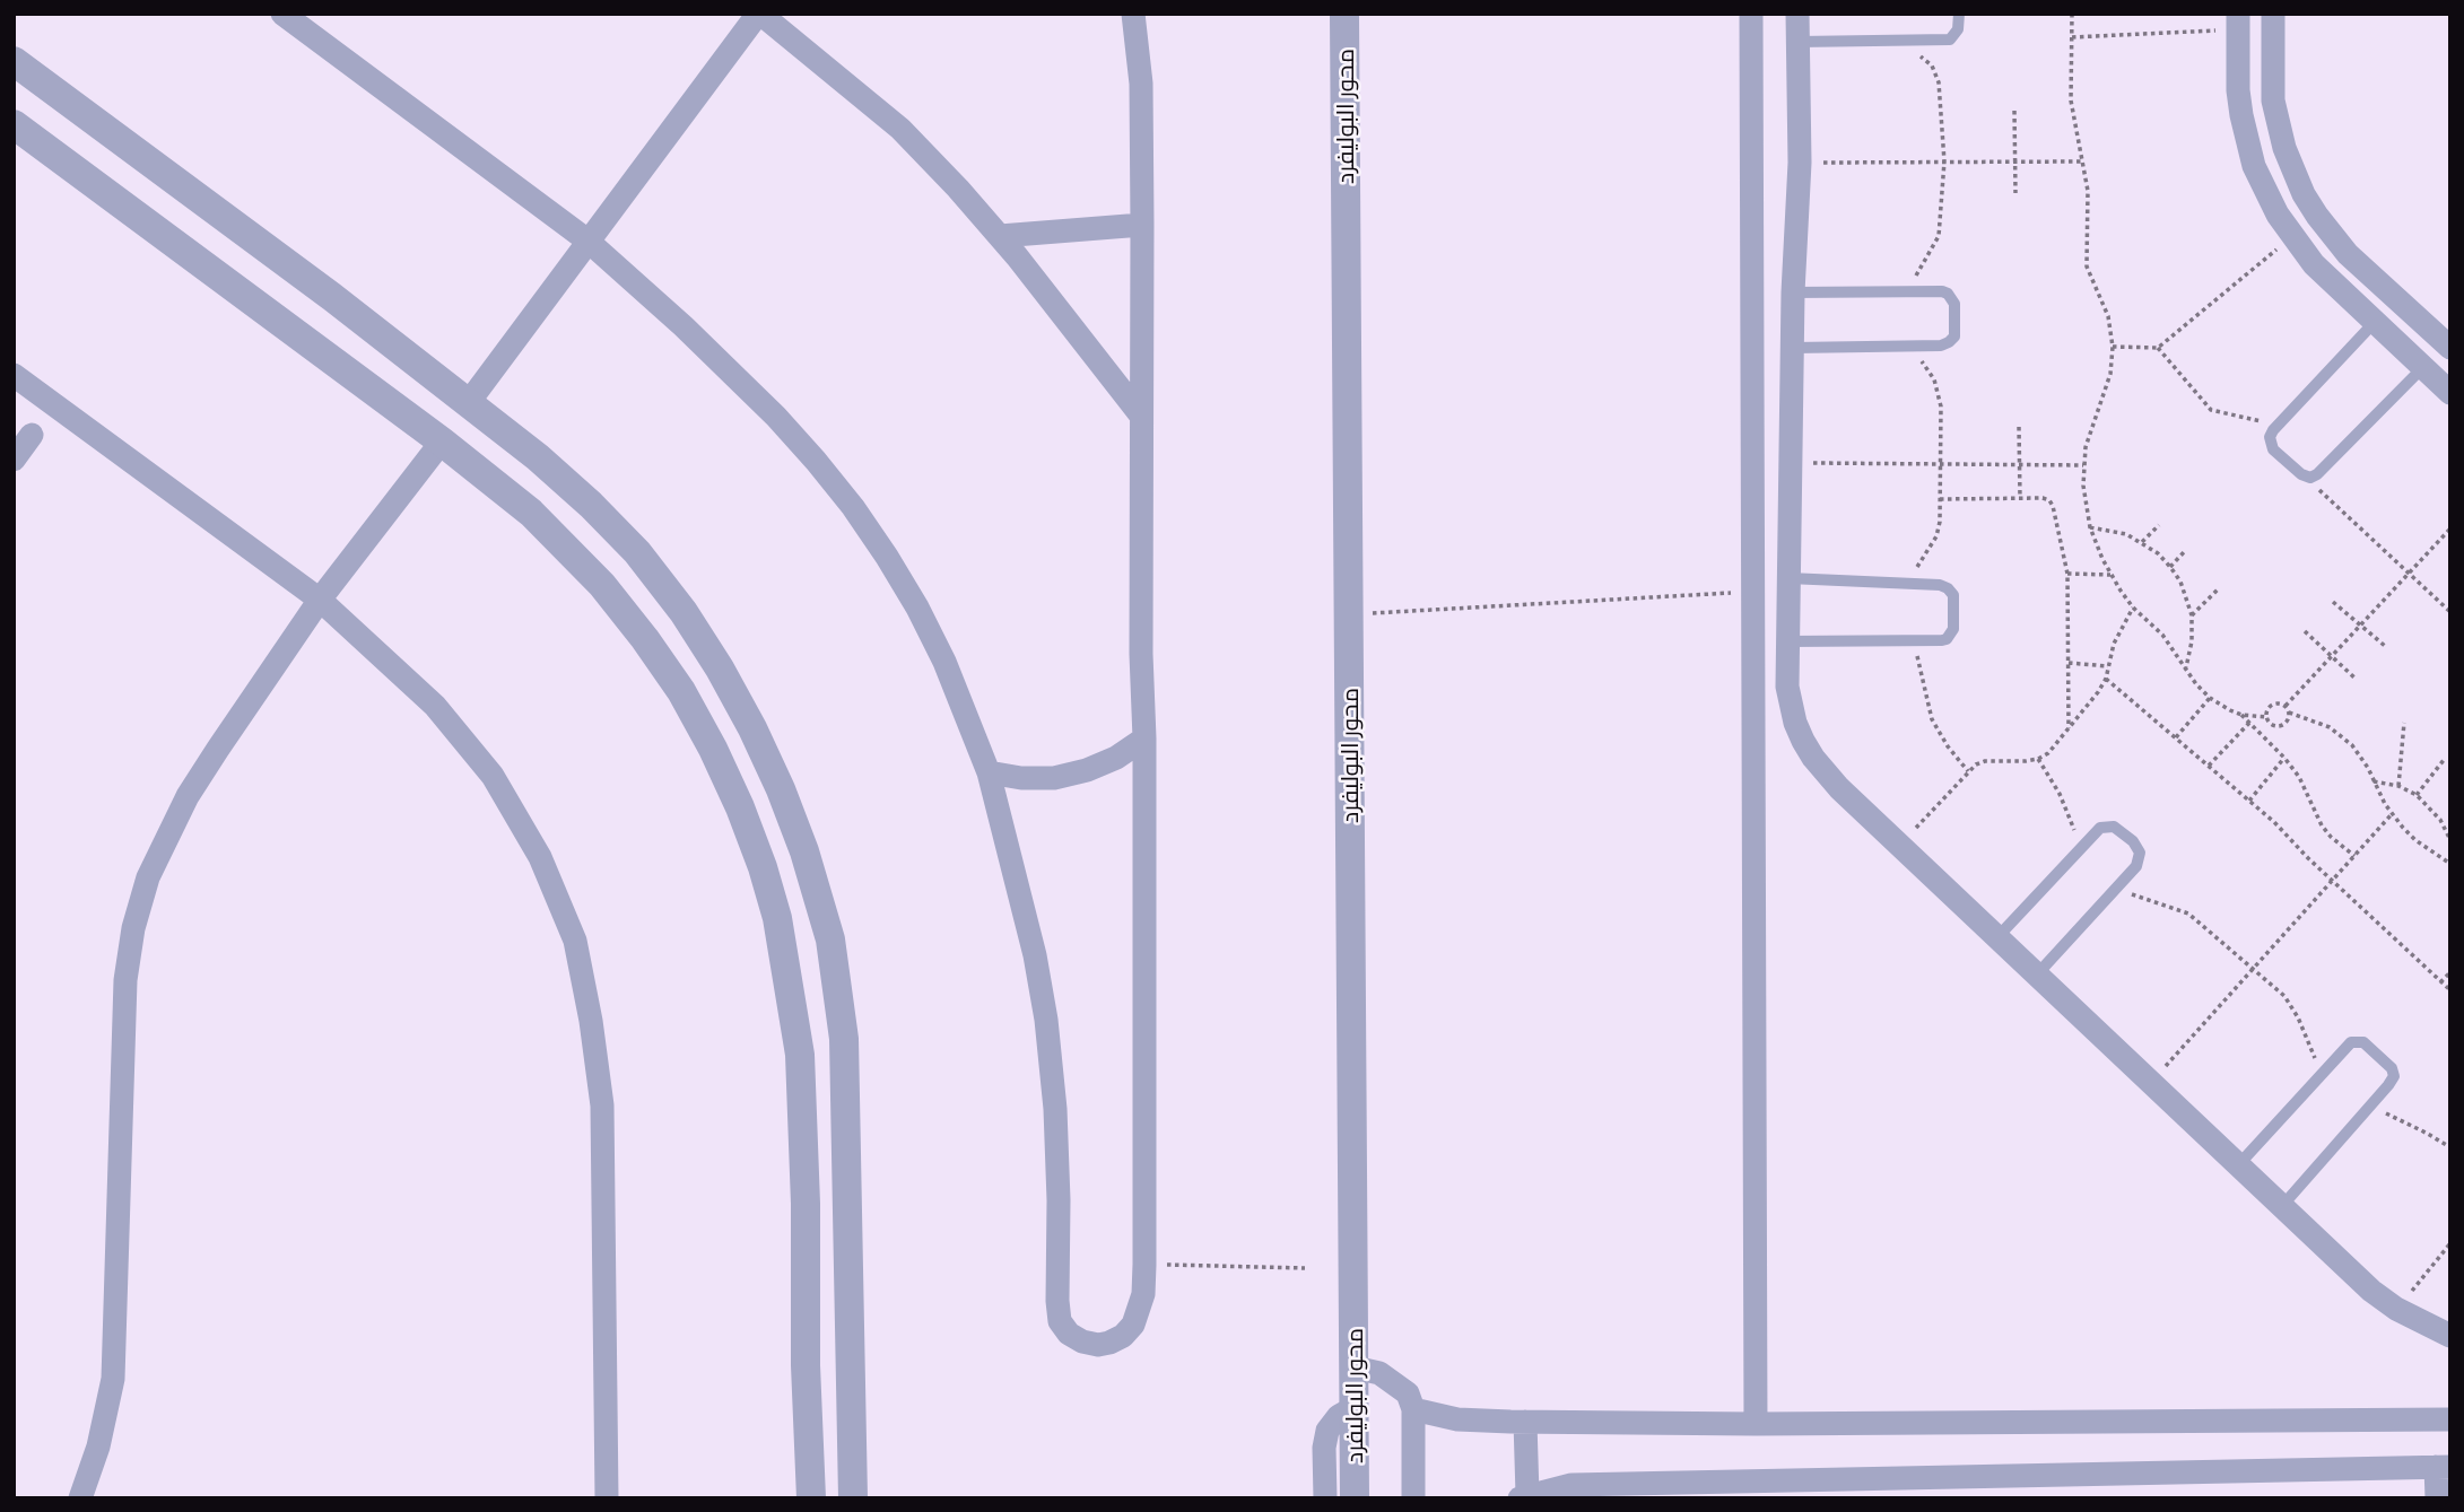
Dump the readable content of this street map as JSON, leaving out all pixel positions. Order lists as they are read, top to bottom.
{
  "streets": {
    "street": ["محور البوليفرد"]
  }
}
